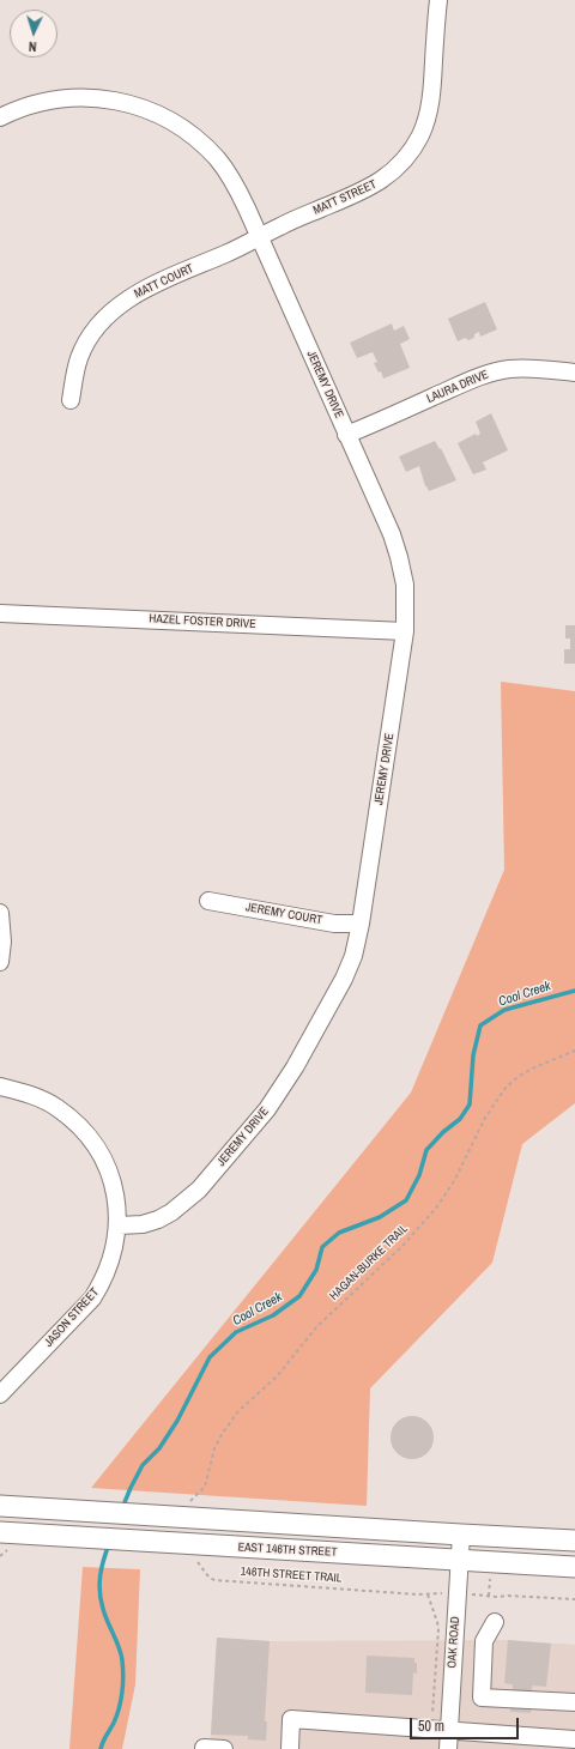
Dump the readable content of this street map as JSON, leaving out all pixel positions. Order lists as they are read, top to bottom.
{
  "streets": {
    "main road": ["EAST 146TH STREET"],
    "street": [
      "MATT STREET",
      "MATT COURT",
      "JEREMY DRIVE",
      "LAURA DRIVE",
      "HAZEL FOSTER DRIVE",
      "JEREMY COURT",
      "JASON STREET",
      "OAK ROAD"
    ],
    "path": ["HAGAN-BURKE TRAIL", "146TH STREET TRAIL"]
  },
  "crossings": [
    ["MATT STREET", "MATT COURT"],
    ["MATT STREET", "JEREMY DRIVE"],
    ["MATT COURT", "JEREMY DRIVE"],
    ["JEREMY DRIVE", "LAURA DRIVE"],
    ["JEREMY DRIVE", "HAZEL FOSTER DRIVE"],
    ["JEREMY DRIVE", "JEREMY COURT"],
    ["JEREMY DRIVE", "JASON STREET"],
    ["EAST 146TH STREET", "OAK ROAD"]
  ],
  "water": ["Cool Creek"],
  "scale_bar": "50 m",
  "north": "bottom"
}
